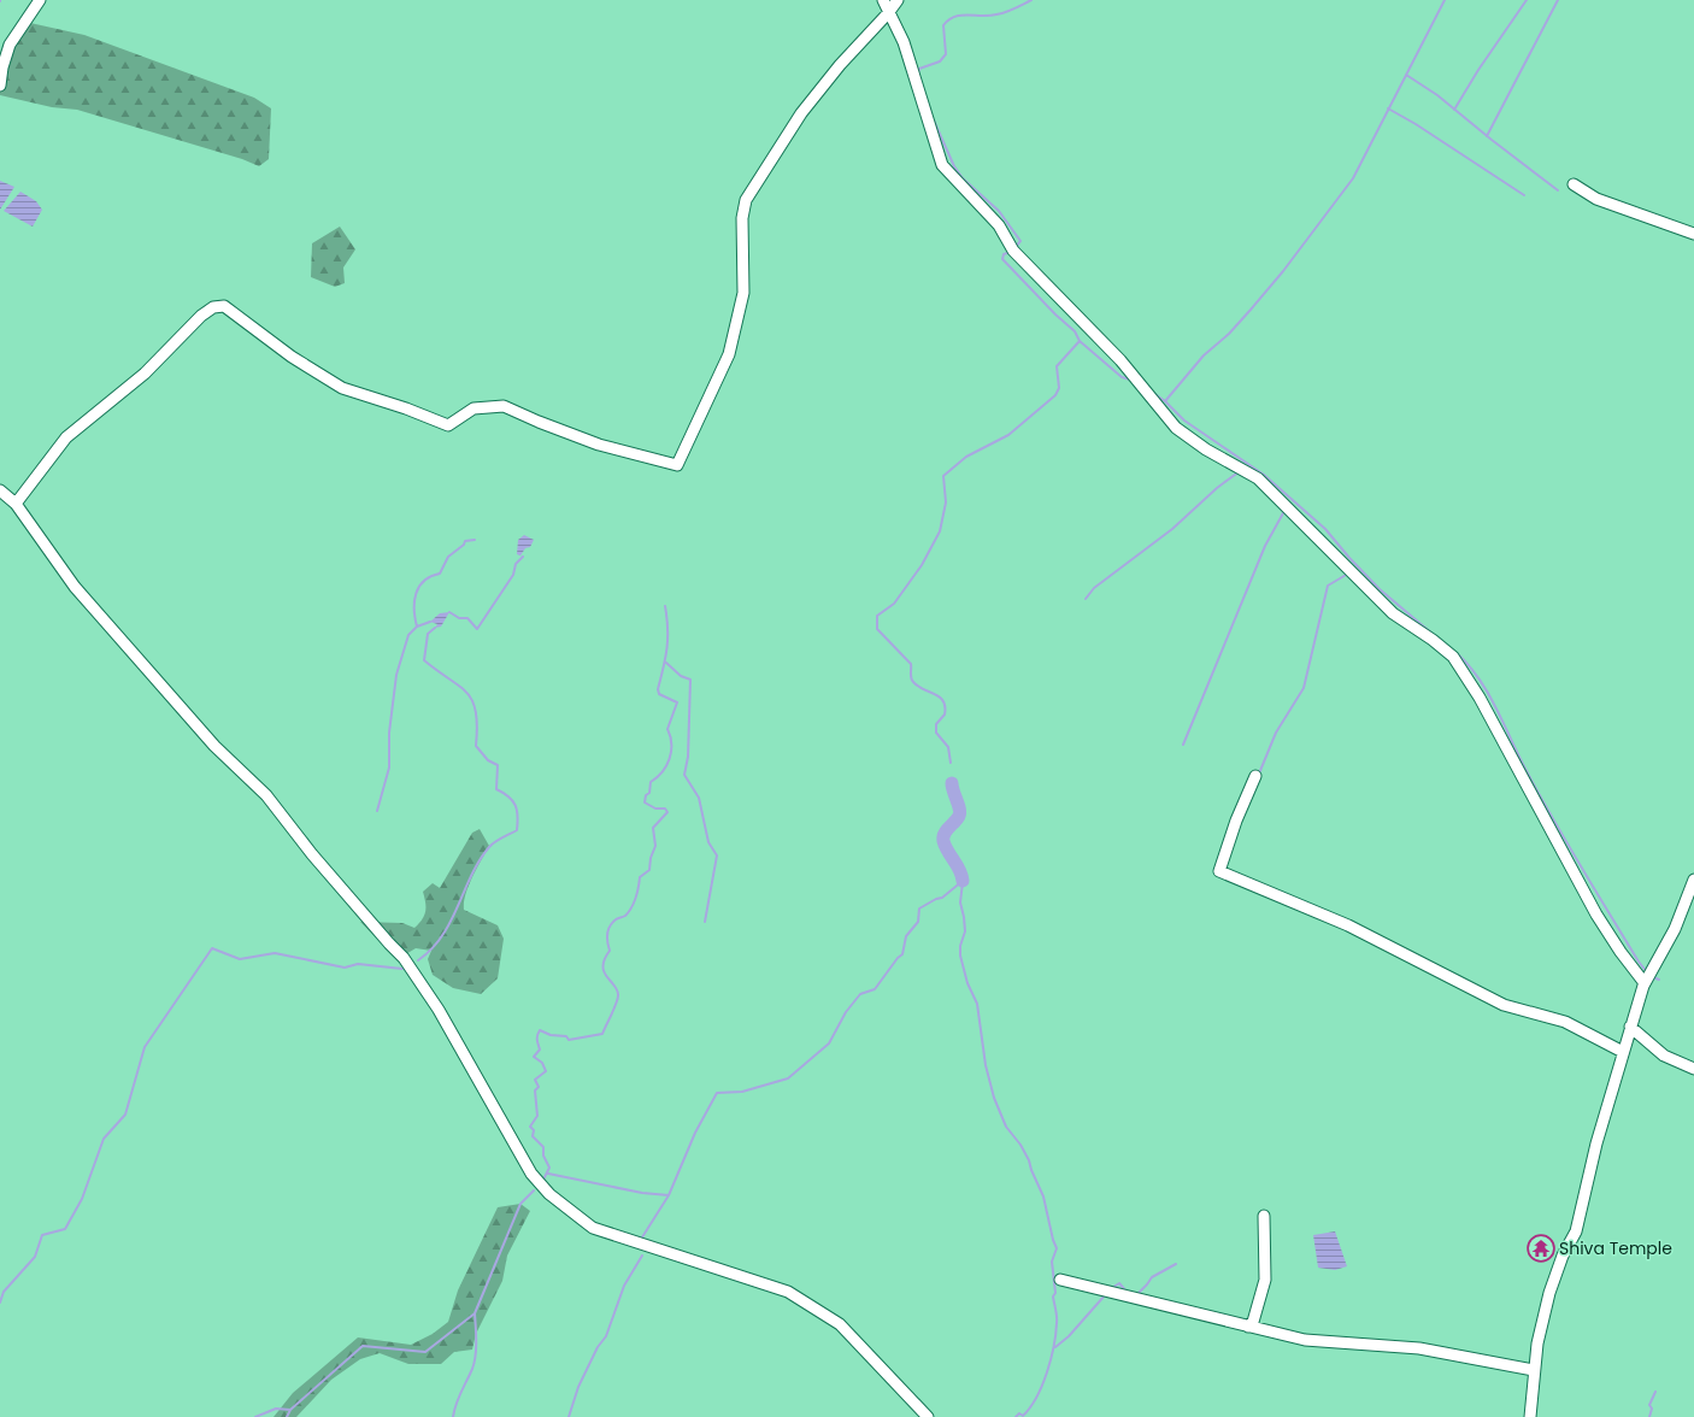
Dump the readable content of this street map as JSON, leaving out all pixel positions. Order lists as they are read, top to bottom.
{
  "places": {
    "temple": ["Shiva Temple"]
  }
}
